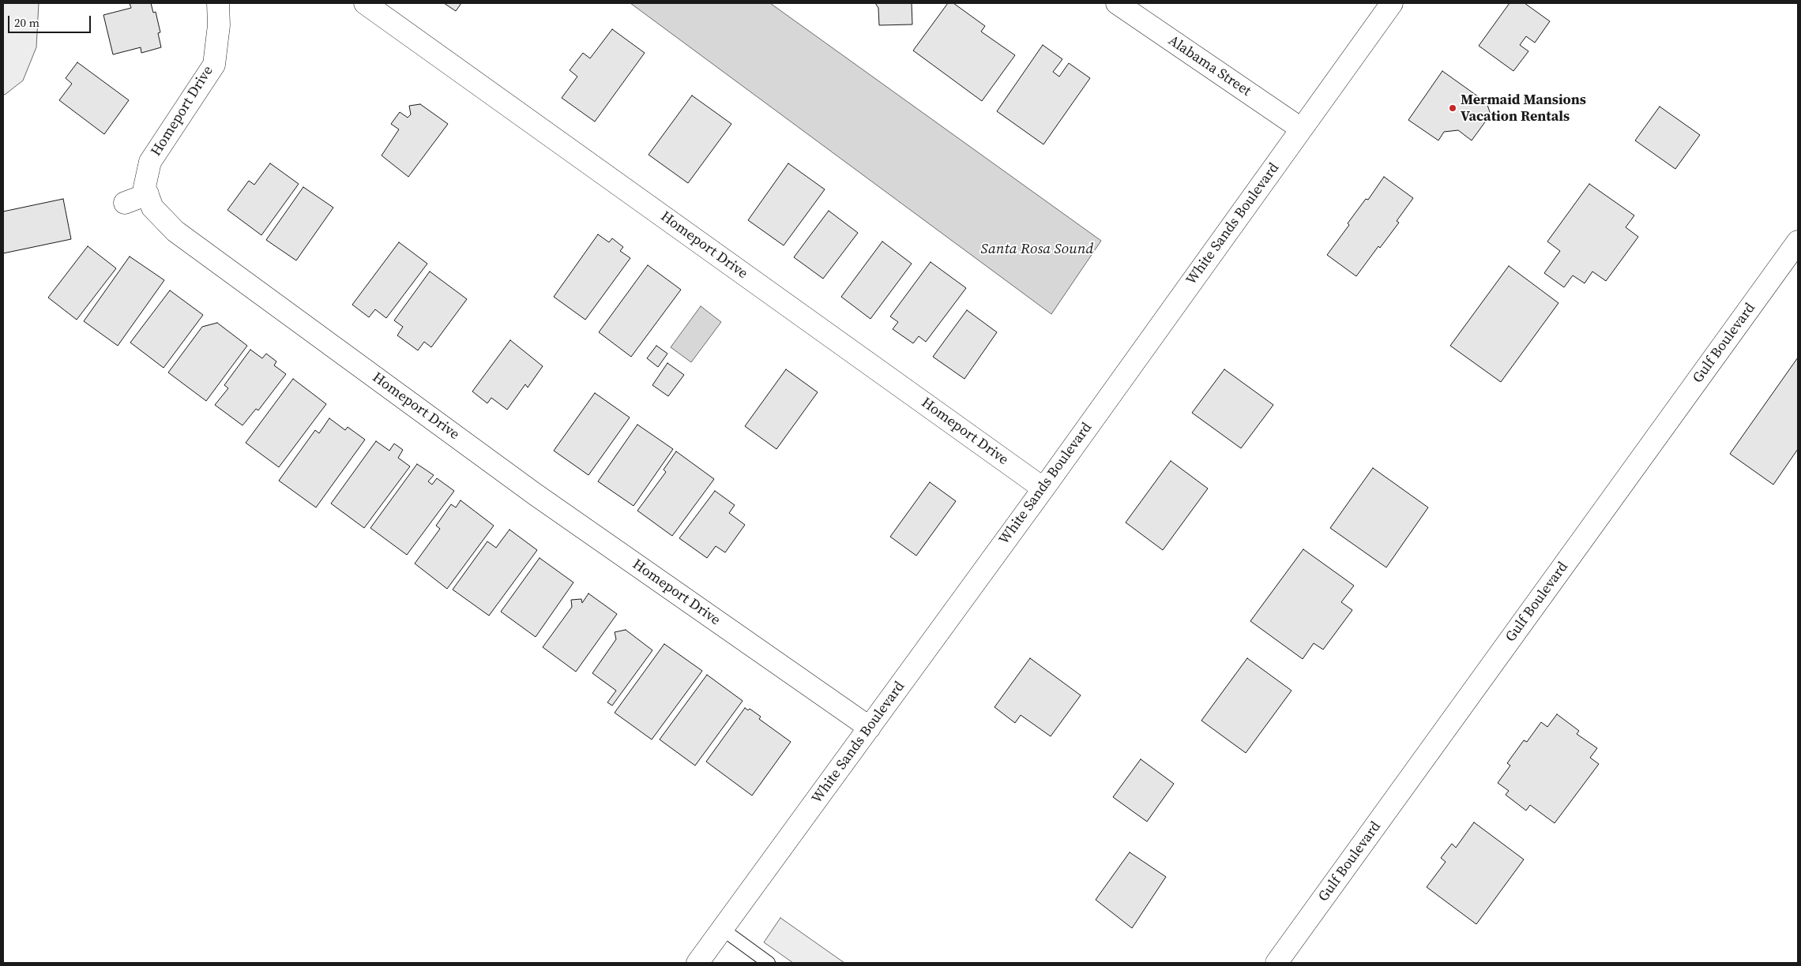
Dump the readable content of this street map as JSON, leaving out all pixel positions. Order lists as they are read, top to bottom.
{
  "streets": {
    "street": [
      "Alabama Street",
      "Homeport Drive",
      "White Sands Boulevard",
      "Gulf Boulevard"
    ]
  },
  "crossings": [
    ["Alabama Street", "White Sands Boulevard"],
    ["Homeport Drive", "White Sands Boulevard"]
  ],
  "water": ["Santa Rosa Sound"],
  "places": ["Mermaid Mansions Vacation Rentals"],
  "scale_bar": "20 m"
}
